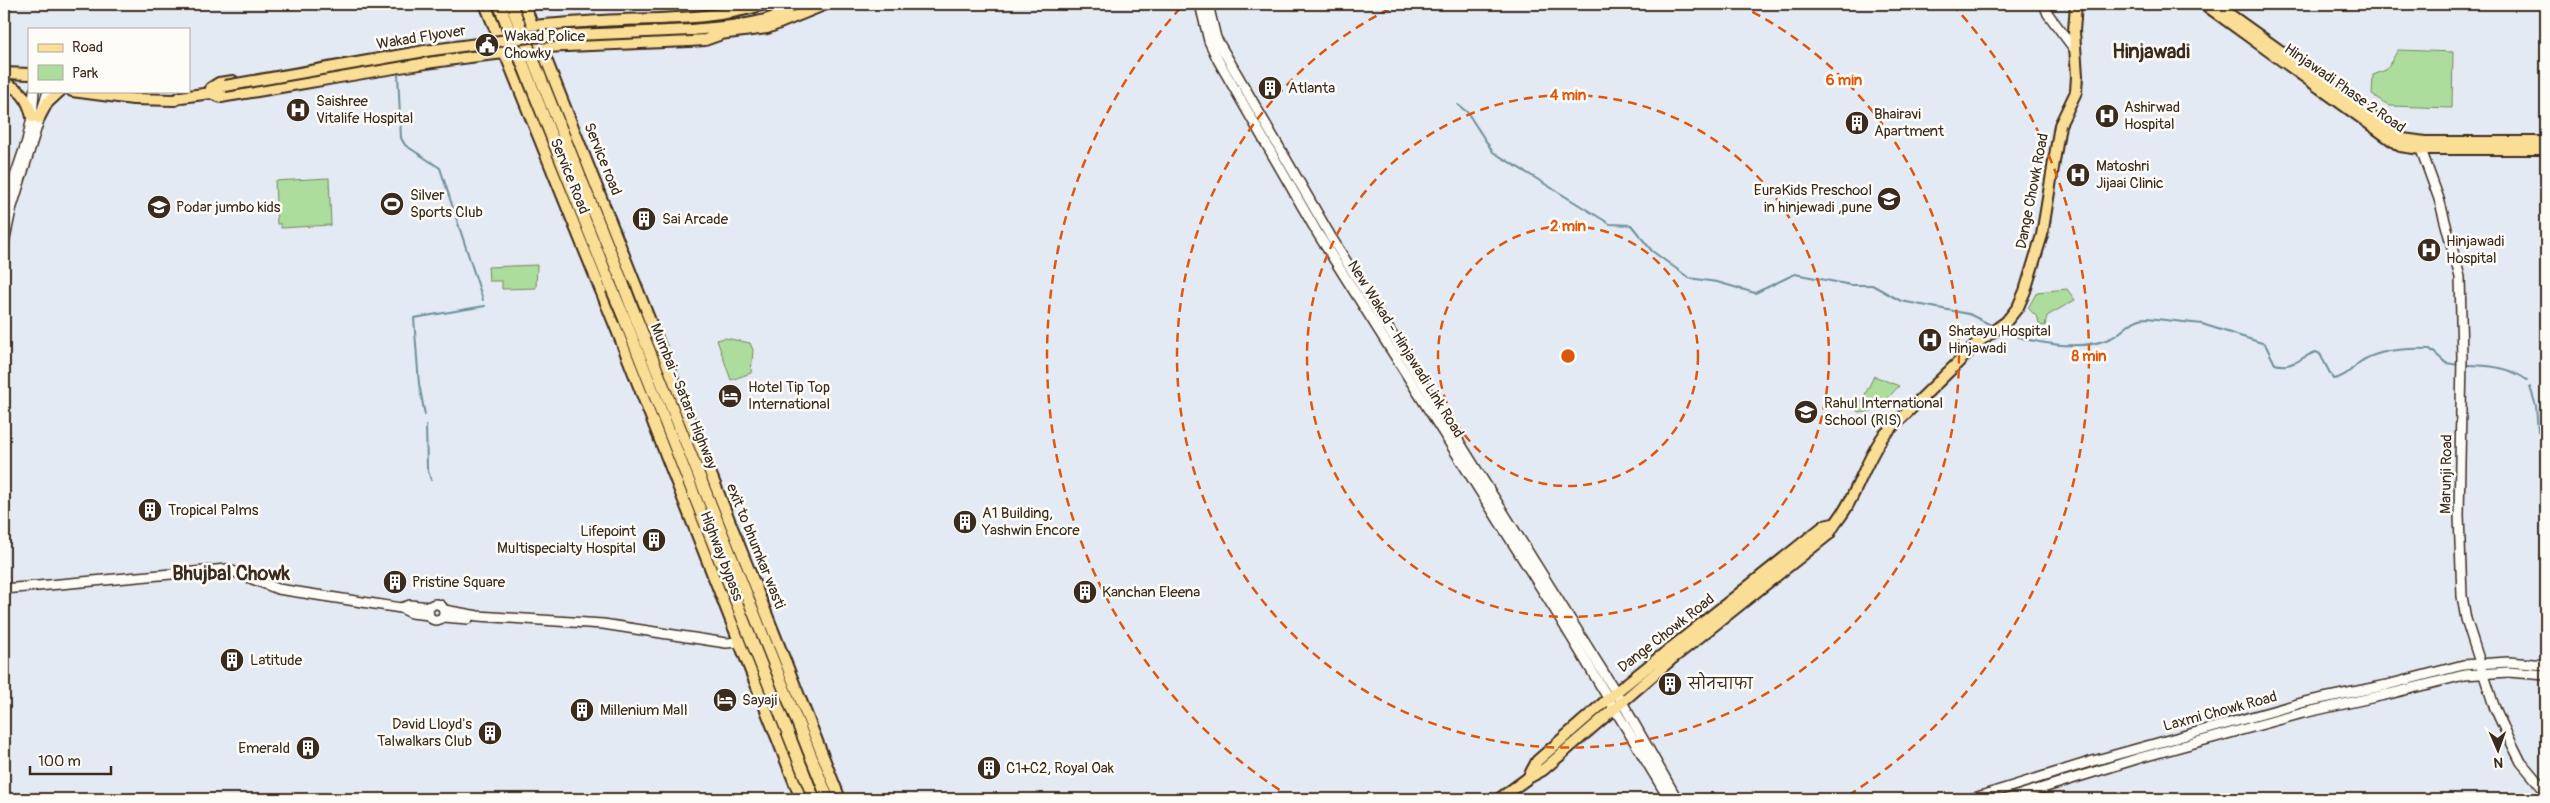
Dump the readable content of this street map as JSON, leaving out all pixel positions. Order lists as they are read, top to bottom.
{
  "streets": {
    "highway": ["Mumbai - Satara Highway"],
    "main road": [
      "Wakad Flyover",
      "Hinjawadi Phase 2 Road",
      "Service road",
      "Service Road",
      "Dange Chowk Road",
      "New Wakad - Hinjawadi Link Road",
      "Marunji Road",
      "exit to bhumkar wasti",
      "Highway bypass",
      "Laxmi Chowk Road"
    ]
  },
  "crossings": [
    ["Hinjawadi Phase 2 Road", "Marunji Road"],
    ["Service road", "exit to bhumkar wasti"],
    ["Service Road", "Mumbai - Satara Highway"],
    ["Service Road", "Highway bypass"],
    ["Dange Chowk Road", "New Wakad - Hinjawadi Link Road"],
    ["Mumbai - Satara Highway", "Highway bypass"],
    ["Marunji Road", "Laxmi Chowk Road"]
  ],
  "districts": ["Hinjawadi", "Bhujbal Chowk"],
  "places": {
    "public building": ["Wakad Police Chowky"],
    "building": [
      "Atlanta",
      "Bhairavi Apartment",
      "Sai Arcade",
      "Tropical Palms",
      "A1 Building, Yashwin Encore",
      "Lifepoint Multispecialty Hospital",
      "Pristine Square",
      "Kanchan Eleena",
      "Latitude",
      "सोनचाफा",
      "Millenium Mall",
      "David Lloyd's Talwalkars Club",
      "Emerald",
      "C1+C2, Royal Oak"
    ],
    "hospital": [
      "Saishree Vitalife Hospital",
      "Ashirwad Hospital",
      "Matoshri Jijaai Clinic",
      "Hinjawadi Hospital",
      "Shatayu Hospital Hinjawadi"
    ],
    "school or university": ["EuraKids Preschool in hinjewadi ,pune", "Podar jumbo kids", "Rahul International School (RIS)"],
    "sports": ["Silver Sports Club"],
    "hotel": ["Hotel Tip Top International", "Sayaji"]
  },
  "legend": ["Road", "Park"],
  "scale_bar": "100 m",
  "north": "bottom",
  "rings": [
    "6 min",
    "4 min",
    "2 min",
    "8 min"
  ]
}
